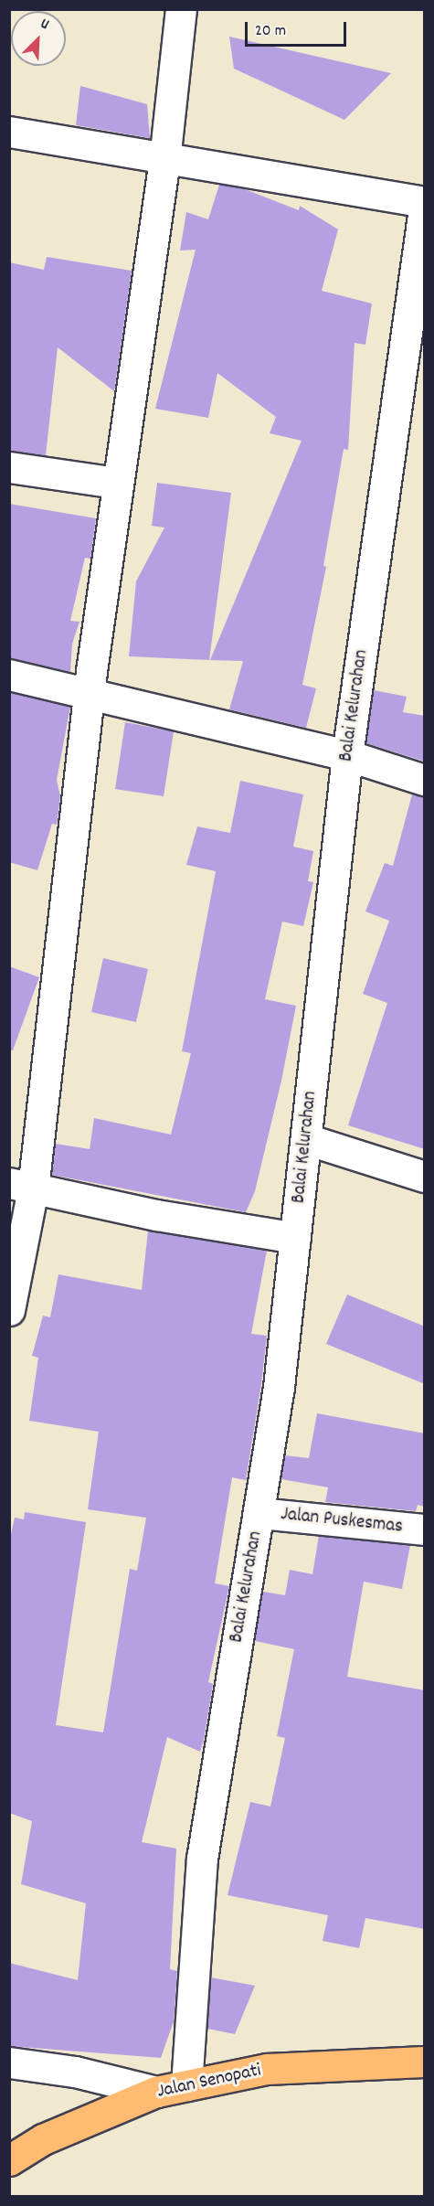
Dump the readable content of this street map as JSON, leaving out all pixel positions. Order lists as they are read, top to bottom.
{
  "streets": {
    "main road": ["Jalan Senopati"],
    "street": ["Balai Kelurahan", "Jalan Puskesmas"]
  },
  "crossings": [
    ["Balai Kelurahan", "Jalan Puskesmas"],
    ["Balai Kelurahan", "Jalan Senopati"]
  ],
  "scale_bar": "20 m",
  "north": "top right"
}
